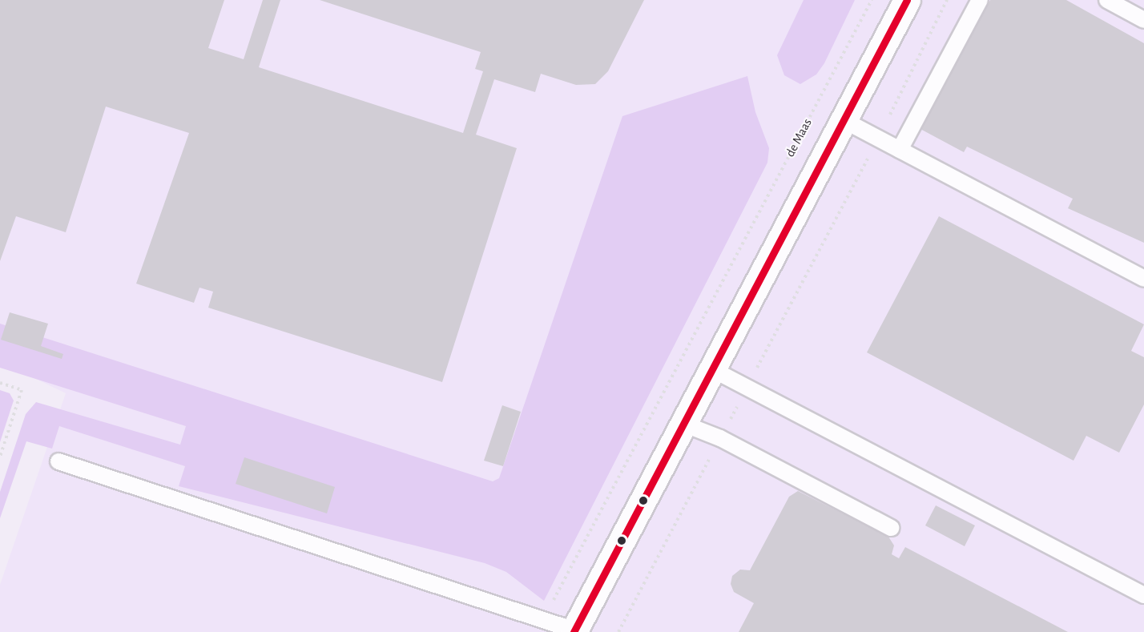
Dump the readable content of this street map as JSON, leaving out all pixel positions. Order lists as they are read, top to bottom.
{
  "streets": {
    "path": ["de Maas"]
  }
}
